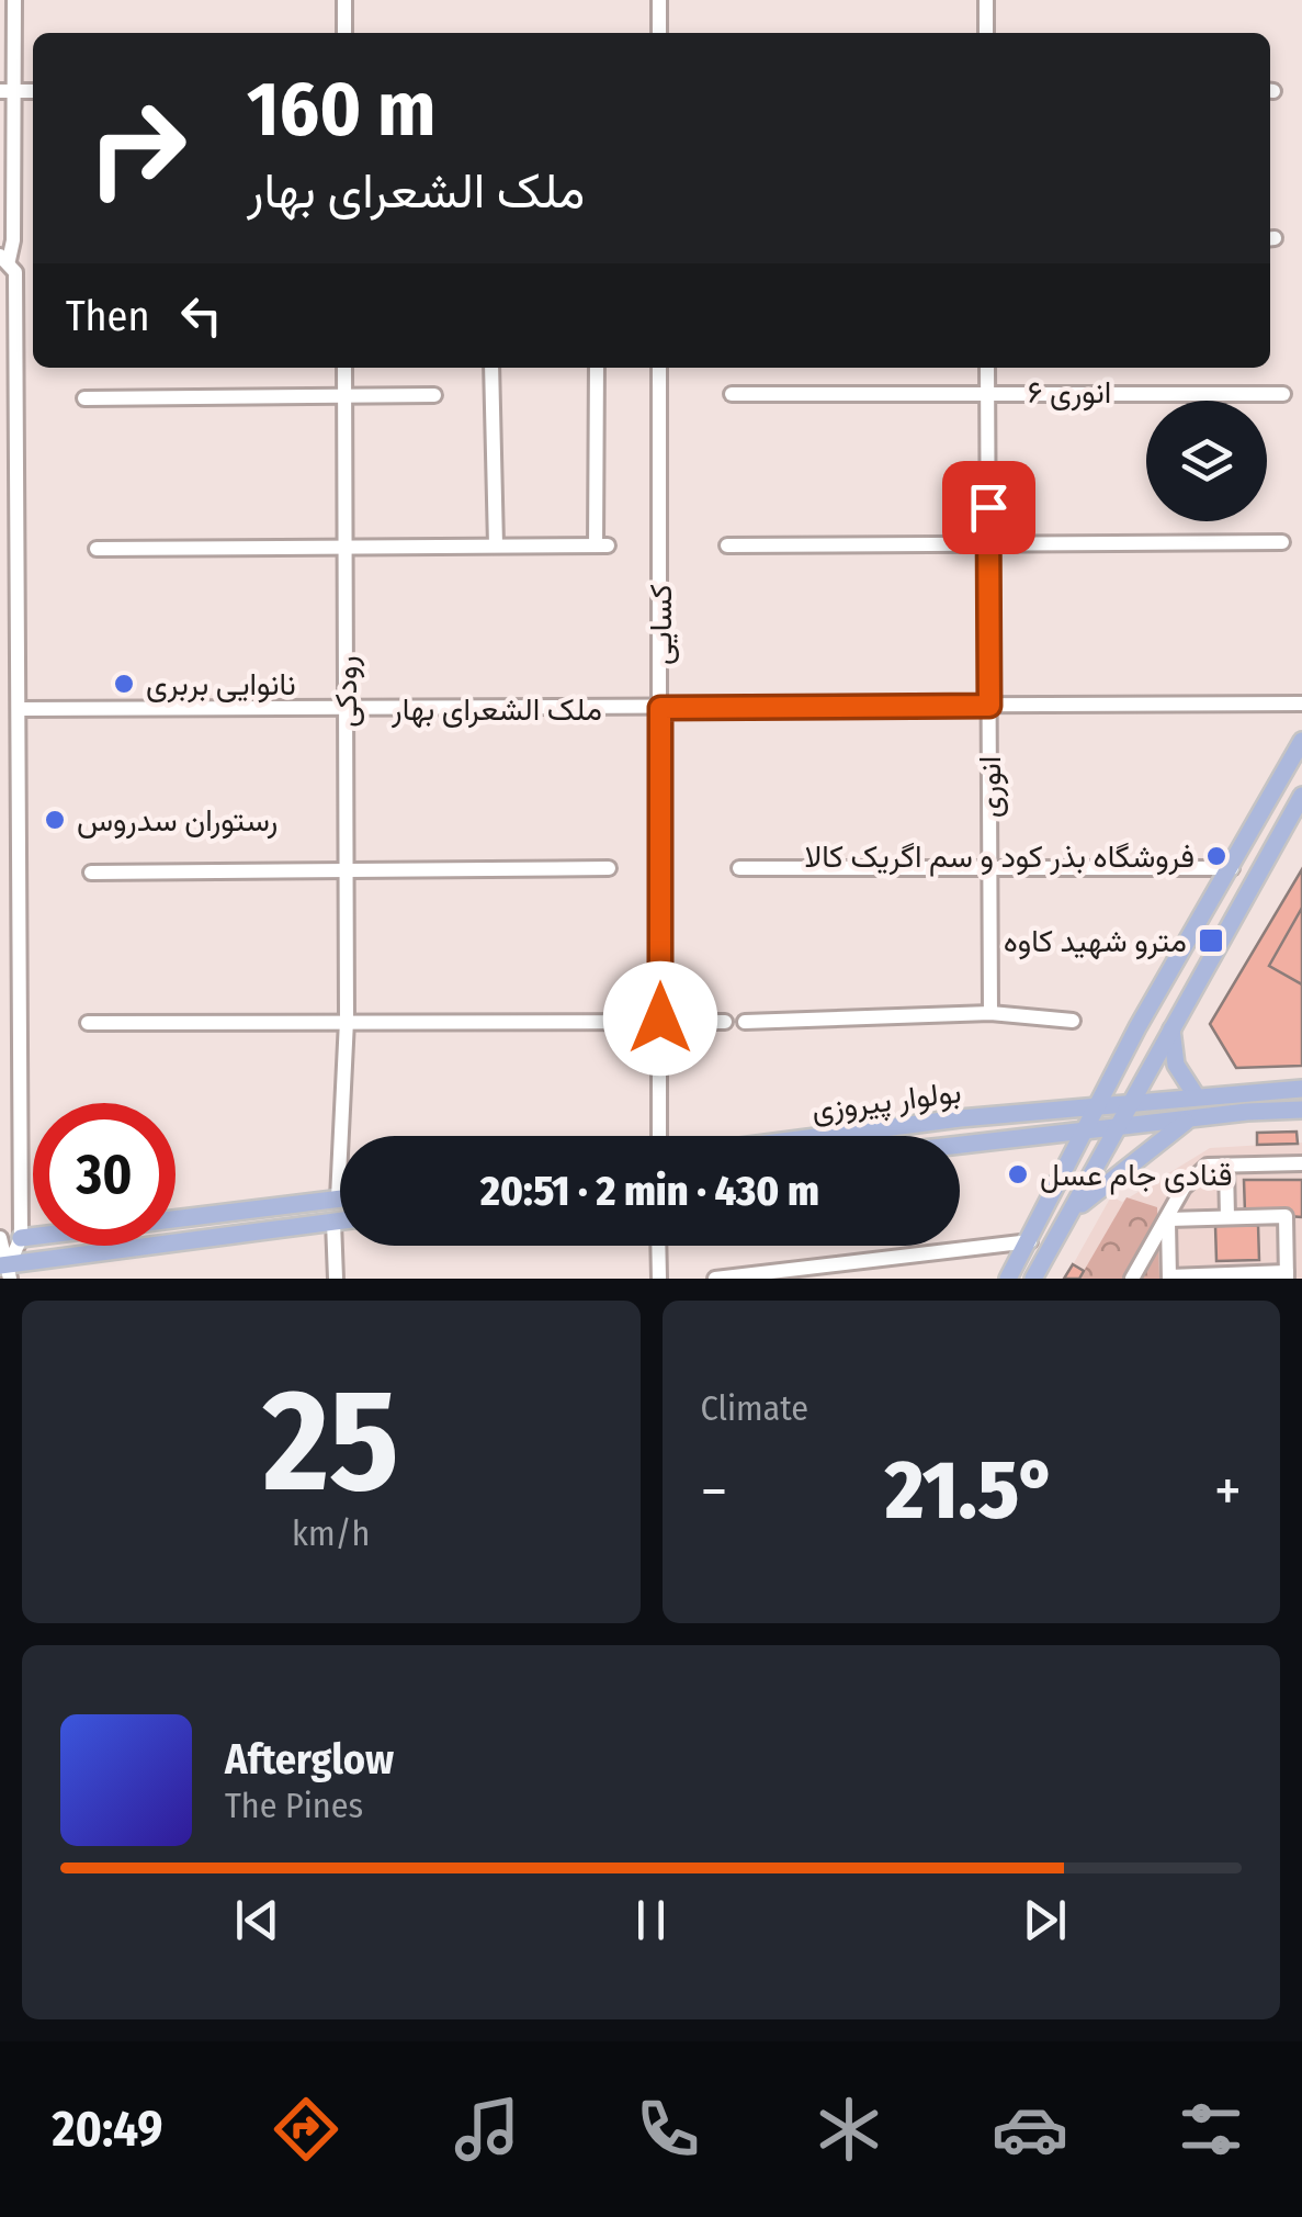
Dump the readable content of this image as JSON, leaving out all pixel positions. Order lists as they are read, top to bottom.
{
  "streets": {
    "main road": ["بولوار پیروزی"],
    "street": [
      "انوری ۶",
      "کسایی",
      "رودکی",
      "ملک الشعرای بهار",
      "انوری"
    ]
  },
  "crossings": [
    ["انوری ۶", "انوری"],
    ["کسایی", "ملک الشعرای بهار"],
    ["رودکی", "ملک الشعرای بهار"],
    ["ملک الشعرای بهار", "انوری"]
  ],
  "places": {
    "other": [
      "نانوایی بربری",
      "رستوران سدروس",
      "فروشگاه بذر کود و سم اگریک کالا",
      "قنادی جام عسل"
    ],
    "transit": ["مترو شهید کاوه"]
  },
  "page": {
    "turn": ["160 m", "ملک الشعرای بهار"],
    "then": "Then",
    "limit": "30",
    "trip": "20:51 · 2 min · 430 m",
    "tile": [
      ["25", "km/h"],
      "Climate"
    ],
    "heat": ["−", "21.5°", "+"],
    "song": ["Afterglow", "The Pines"],
    "tabs": "20:49"
  }
}
